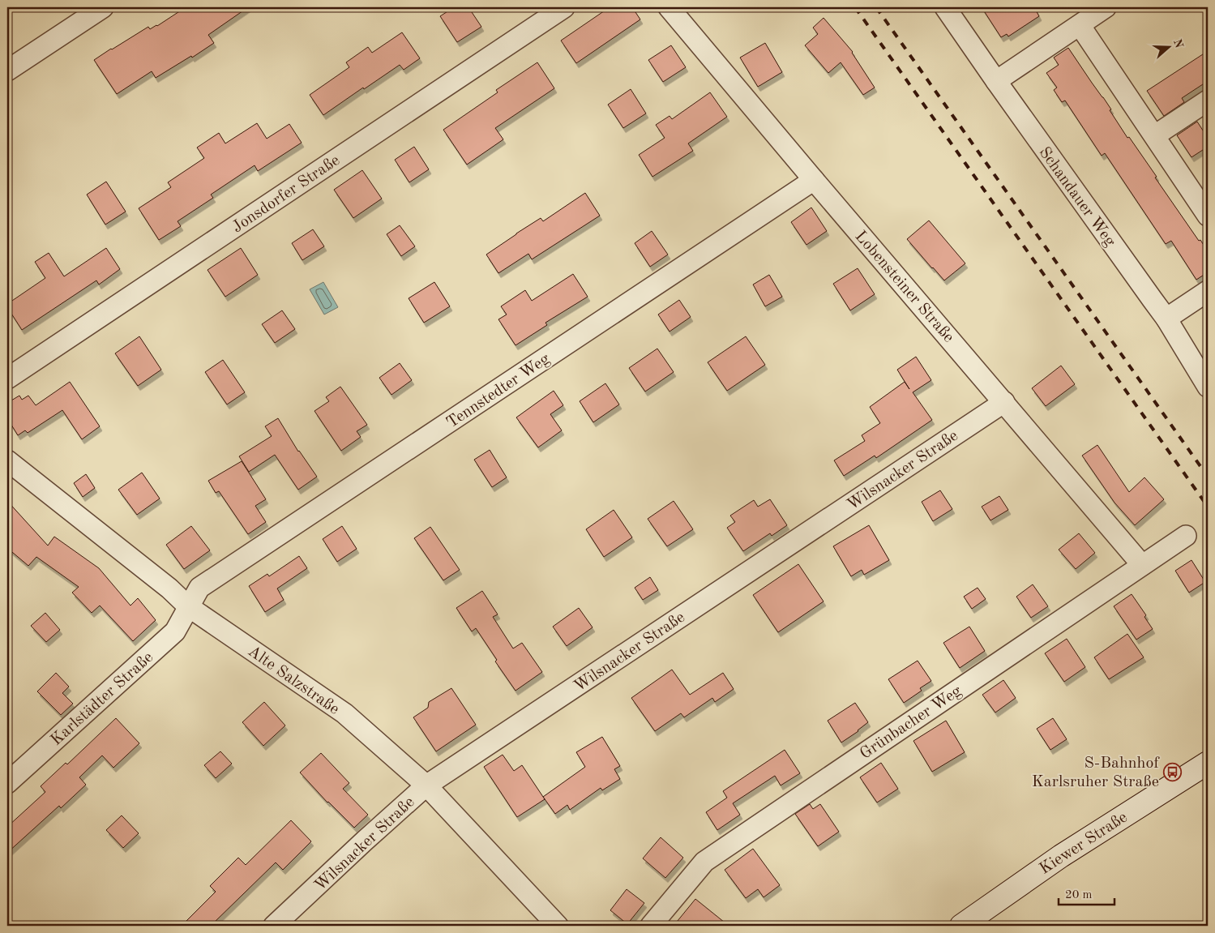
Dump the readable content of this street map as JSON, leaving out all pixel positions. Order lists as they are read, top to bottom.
{
  "streets": {
    "street": [
      "Jonsdorfer Straße",
      "Schandauer Weg",
      "Lobensteiner Straße",
      "Tennstedter Weg",
      "Wilsnacker Straße",
      "Alte Salzstraße",
      "Karlstädter Straße",
      "Grünbacher Weg",
      "Kiewer Straße"
    ]
  },
  "crossings": [
    ["Lobensteiner Straße", "Tennstedter Weg"],
    ["Lobensteiner Straße", "Wilsnacker Straße"],
    ["Lobensteiner Straße", "Grünbacher Weg"],
    ["Tennstedter Weg", "Alte Salzstraße"],
    ["Tennstedter Weg", "Karlstädter Straße"],
    ["Wilsnacker Straße", "Alte Salzstraße"],
    ["Alte Salzstraße", "Karlstädter Straße"]
  ],
  "places": {
    "bus stop": ["S-Bahnhof Karlsruher Straße"]
  },
  "scale_bar": "20 m",
  "north": "right"
}
